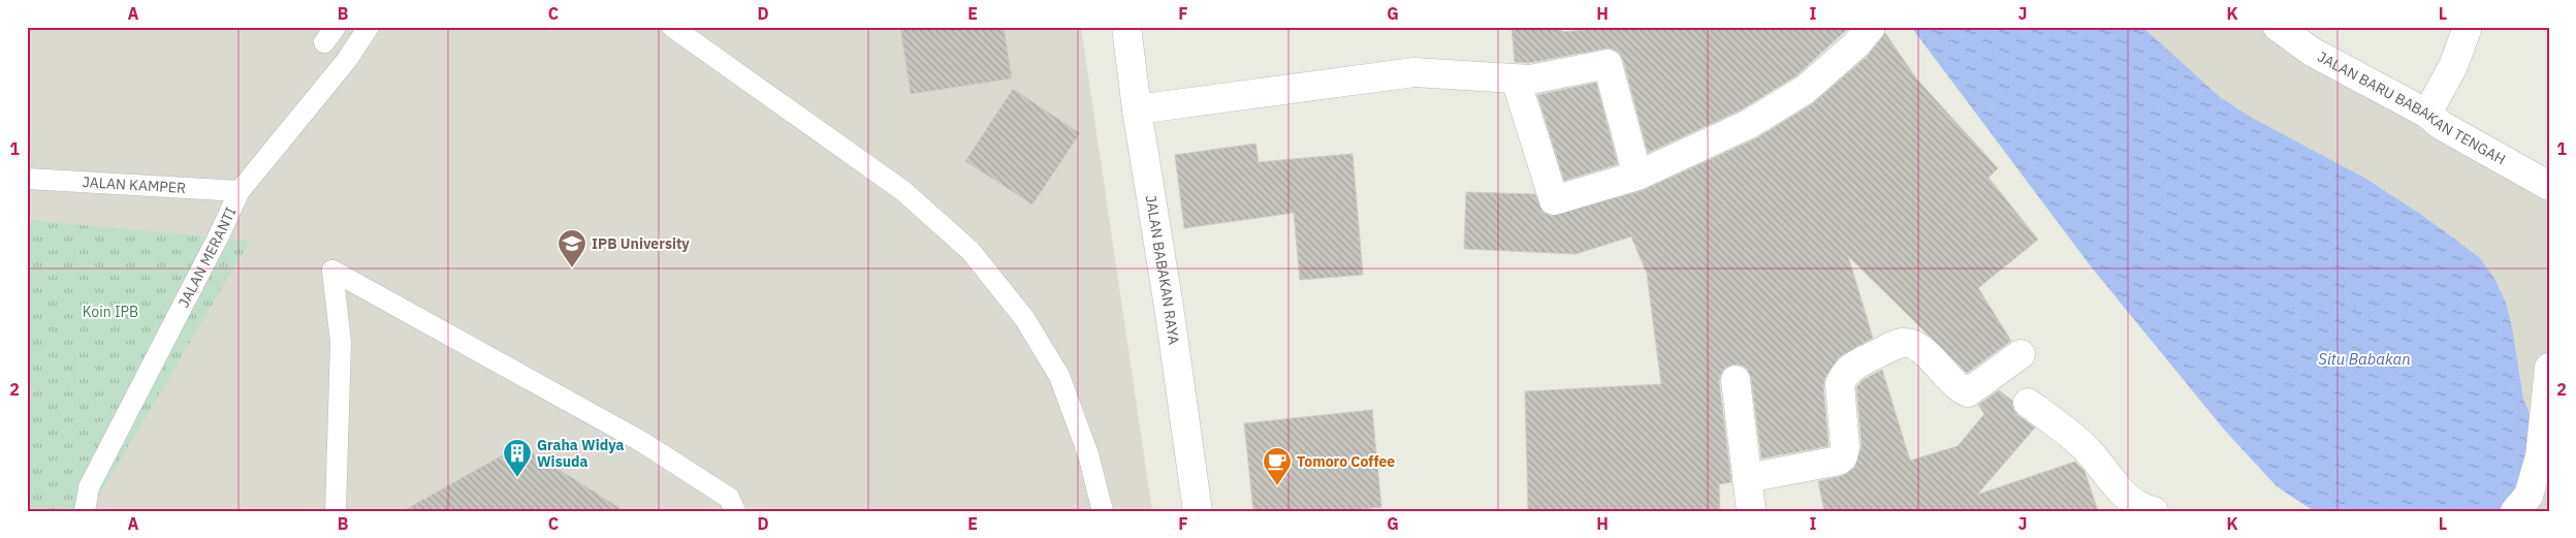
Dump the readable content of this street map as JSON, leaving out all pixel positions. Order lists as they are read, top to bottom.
{
  "streets": {
    "street": ["JALAN BARU BABAKAN TENGAH", "JALAN BABAKAN RAYA"],
    "lane": ["JALAN KAMPER", "JALAN MERANTI"]
  },
  "crossings": [
    ["JALAN KAMPER", "JALAN MERANTI"]
  ],
  "water": ["Situ Babakan"],
  "parks": ["Koin IPB"],
  "places": {
    "school or university": ["IPB University"],
    "building": ["Graha Widya Wisuda"],
    "cafe": ["Tomoro Coffee"]
  },
  "grid": {
    "columns": [
      "A",
      "B",
      "C",
      "D",
      "E",
      "F",
      "G",
      "H",
      "I",
      "J",
      "K",
      "L"
    ],
    "rows": ["1", "2"]
  }
}
